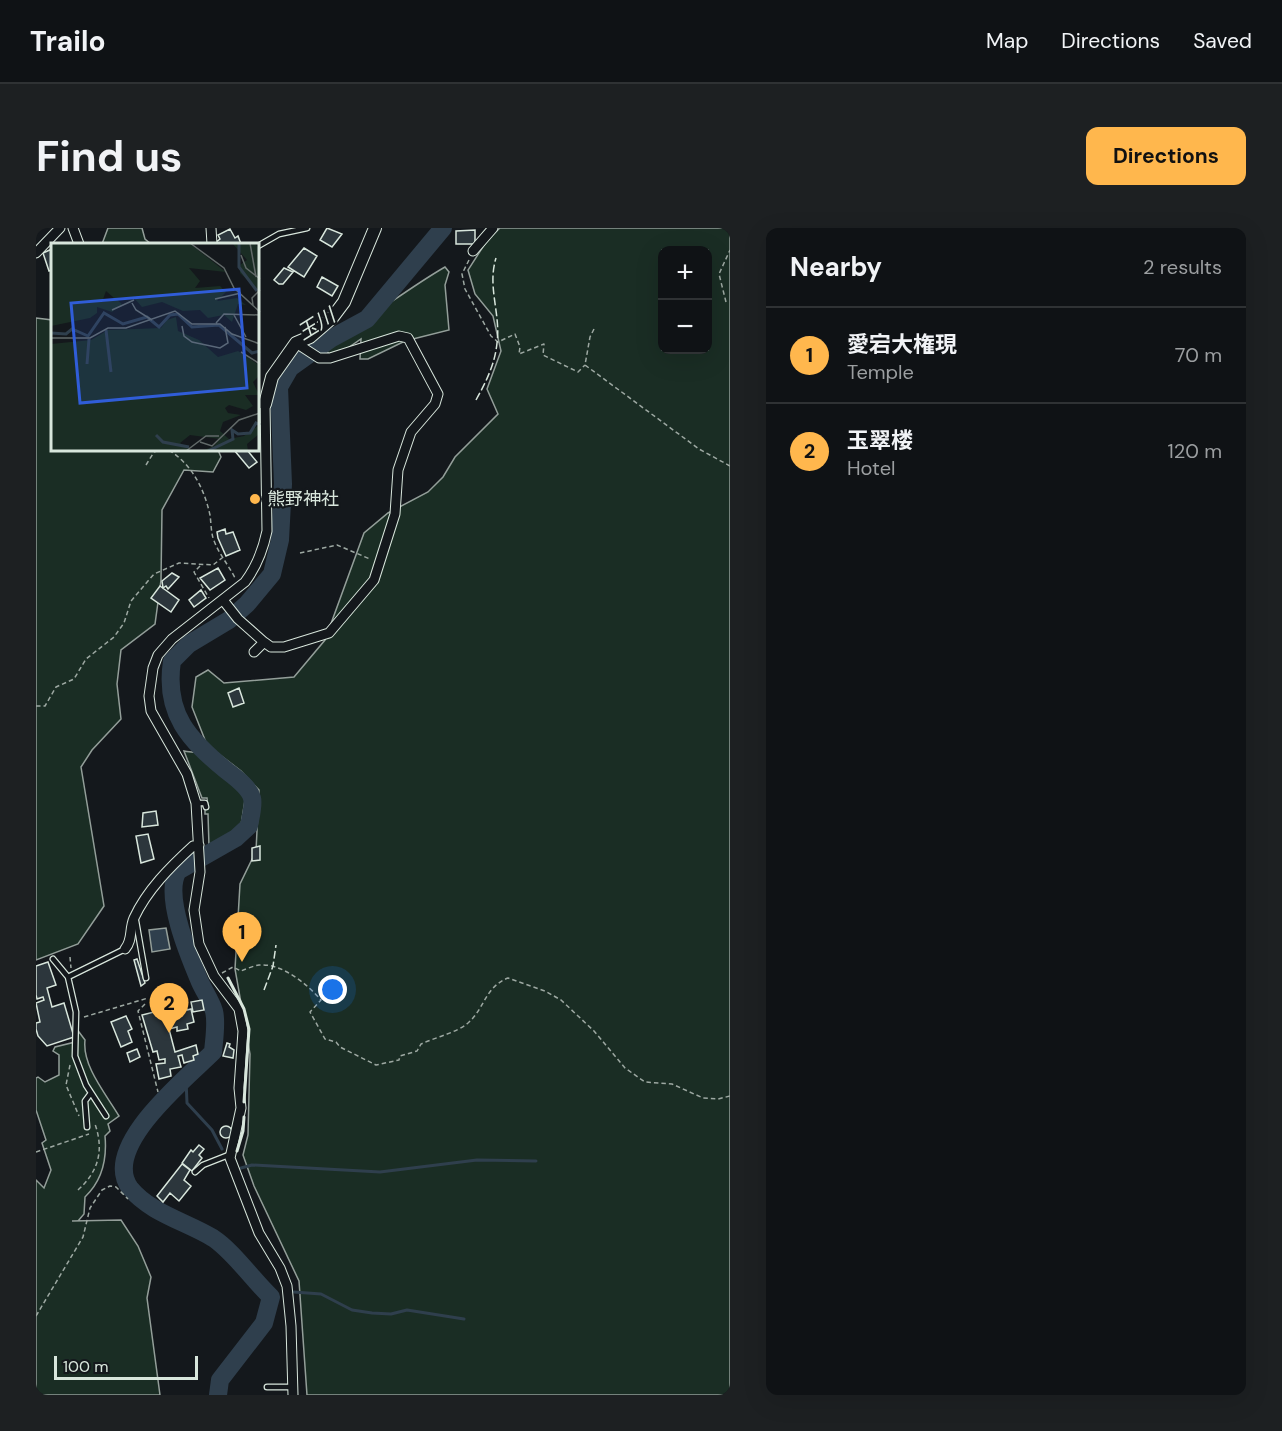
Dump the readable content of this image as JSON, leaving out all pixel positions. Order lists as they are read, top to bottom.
{
  "water": ["玉川"],
  "places": ["熊野神社"],
  "scale_bar": "100 m",
  "page": {
    "header": "Trailo",
    "nav": ["Map", "Directions", "Saved"],
    "buttons": "Directions",
    "title": "Find us",
    "heading": ["Nearby", "2 results"],
    "map_buttons": ["+", "−"],
    "list": [
      {
        "mark": "1",
        "name": "愛宕大権現",
        "note": "Temple",
        "value": "70 m"
      },
      {
        "mark": "2",
        "name": "玉翠楼",
        "note": "Hotel",
        "value": "120 m"
      }
    ],
    "pins": ["1", "2"],
    "scale": "100 m"
  }
}
